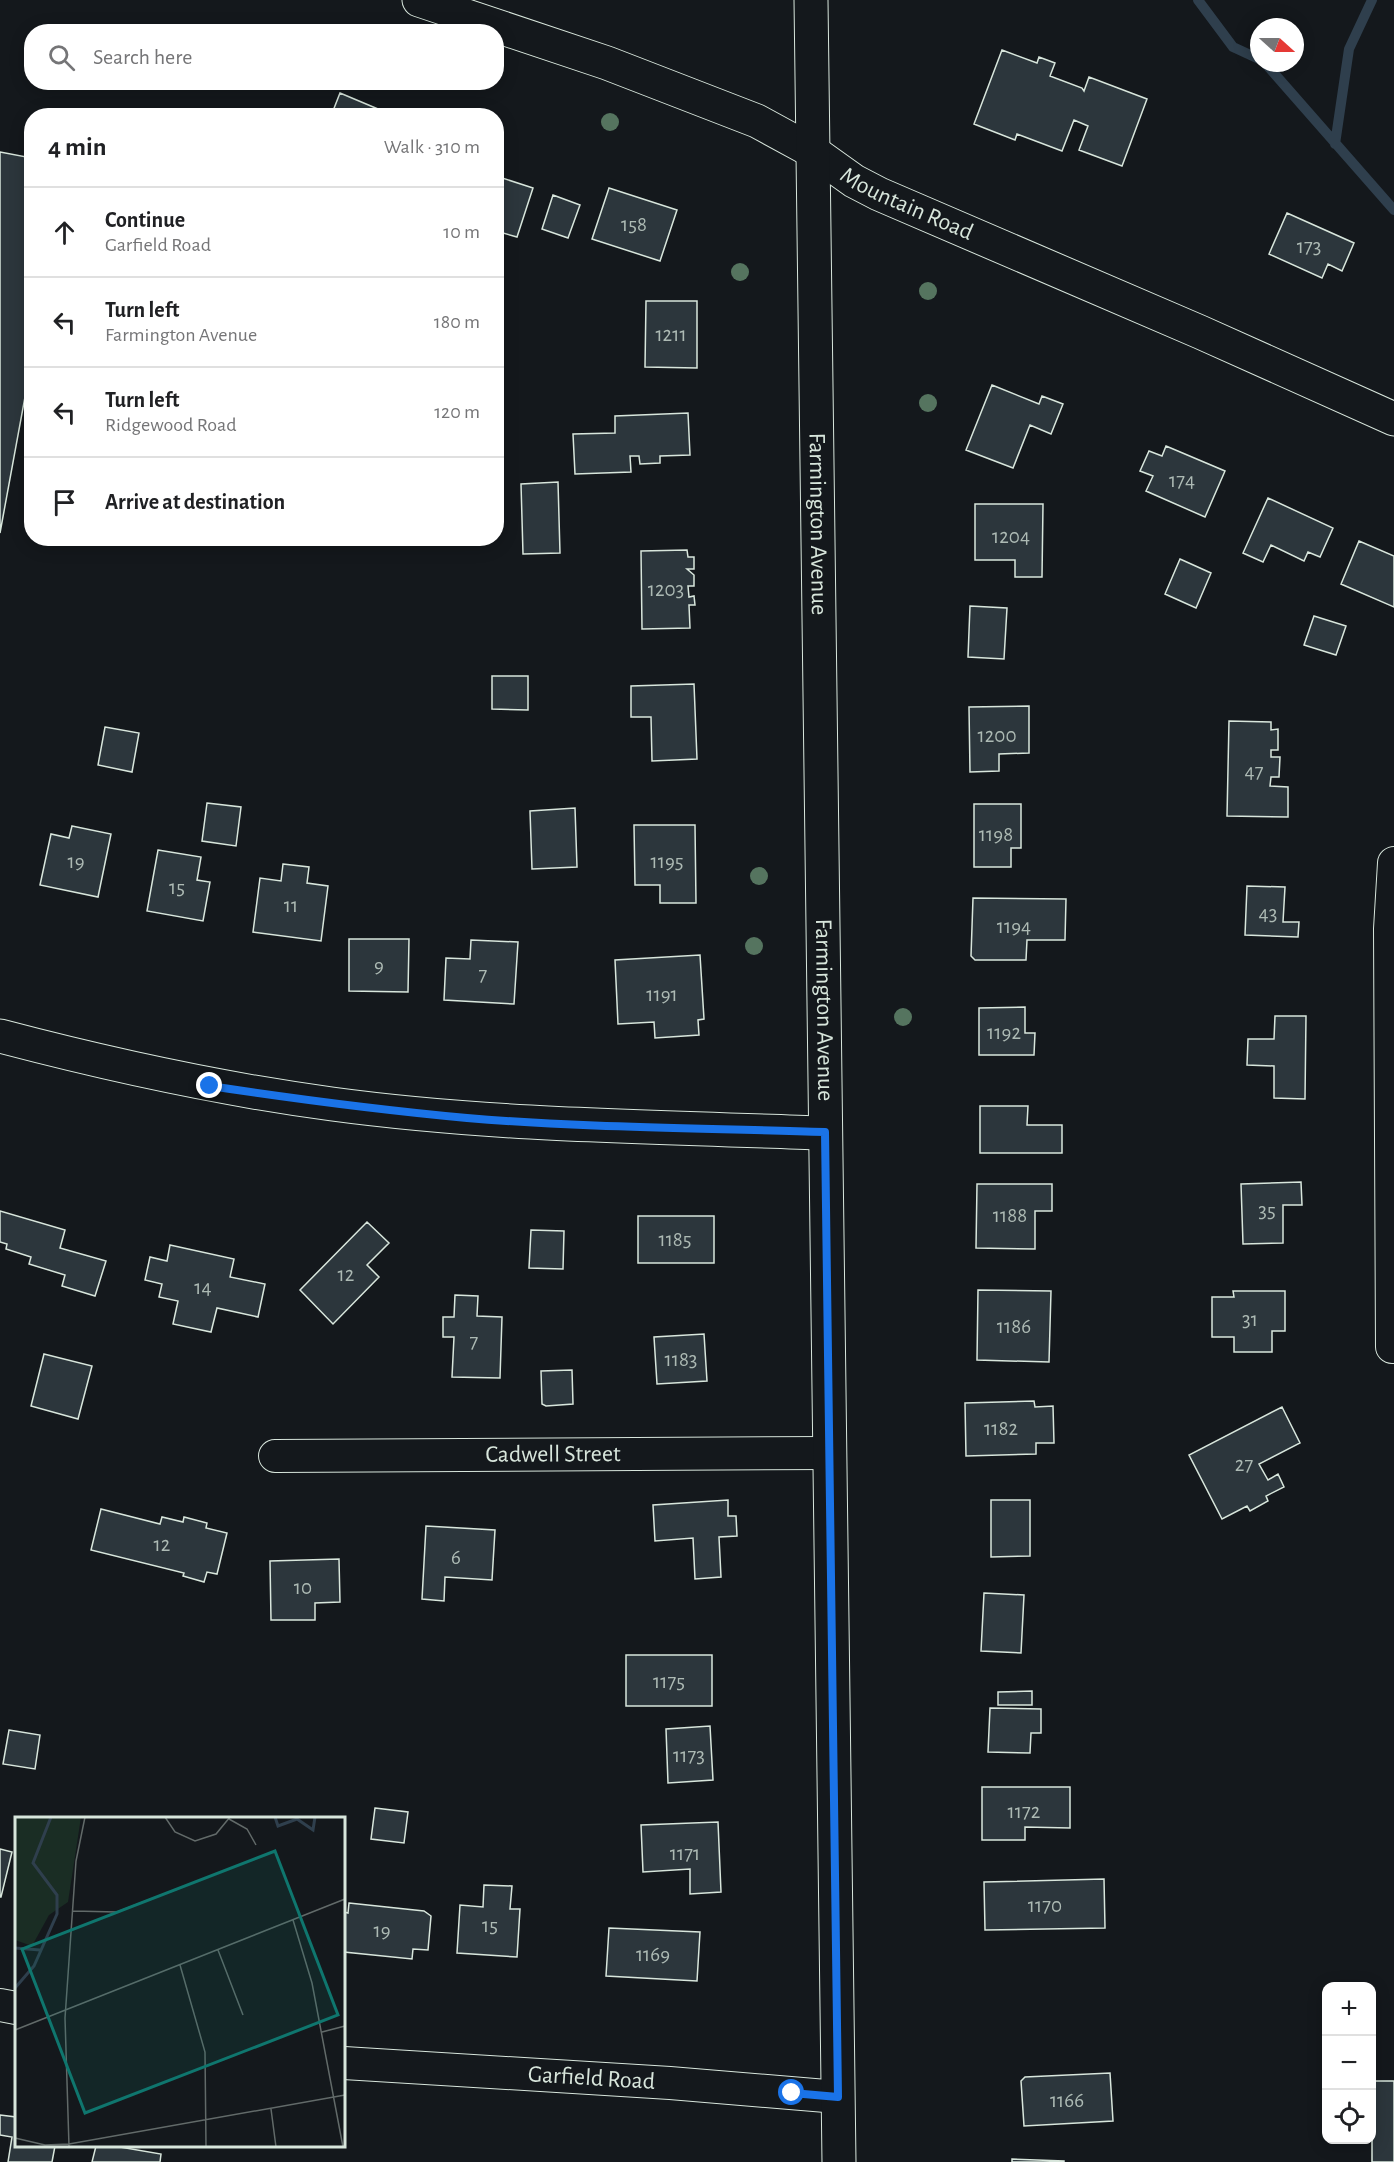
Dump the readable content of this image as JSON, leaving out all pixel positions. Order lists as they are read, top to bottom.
{
  "streets": {
    "main road": ["Mountain Road", "Farmington Avenue"],
    "street": ["Cadwell Street", "Garfield Road"]
  },
  "crossings": [
    ["Mountain Road", "Farmington Avenue"],
    ["Farmington Avenue", "Cadwell Street"],
    ["Farmington Avenue", "Garfield Road"]
  ],
  "house_numbers": [
    "158",
    "173",
    "1211",
    "174",
    "1204",
    "1203",
    "1200",
    "47",
    "1198",
    "19",
    "1195",
    "15",
    "11",
    "43",
    "1194",
    "9",
    "7",
    "1191",
    "1192",
    "35",
    "1188",
    "1185",
    "12",
    "14",
    "31",
    "1186",
    "7",
    "1183",
    "1182",
    "27",
    "12",
    "6",
    "10",
    "1175",
    "1173",
    "1172",
    "1171",
    "1170",
    "15",
    "19",
    "1169",
    "1166"
  ],
  "north": "right",
  "page": {
    "search": "Search here",
    "heading": ["4 min", "Walk · 310 m"],
    "list": [
      ["Continue", "Garfield Road", "10 m"],
      ["Turn left", "Farmington Avenue", "180 m"],
      ["Turn left", "Ridgewood Road", "120 m"],
      "Arrive at destination"
    ],
    "map_buttons": ["+", "−"]
  }
}
